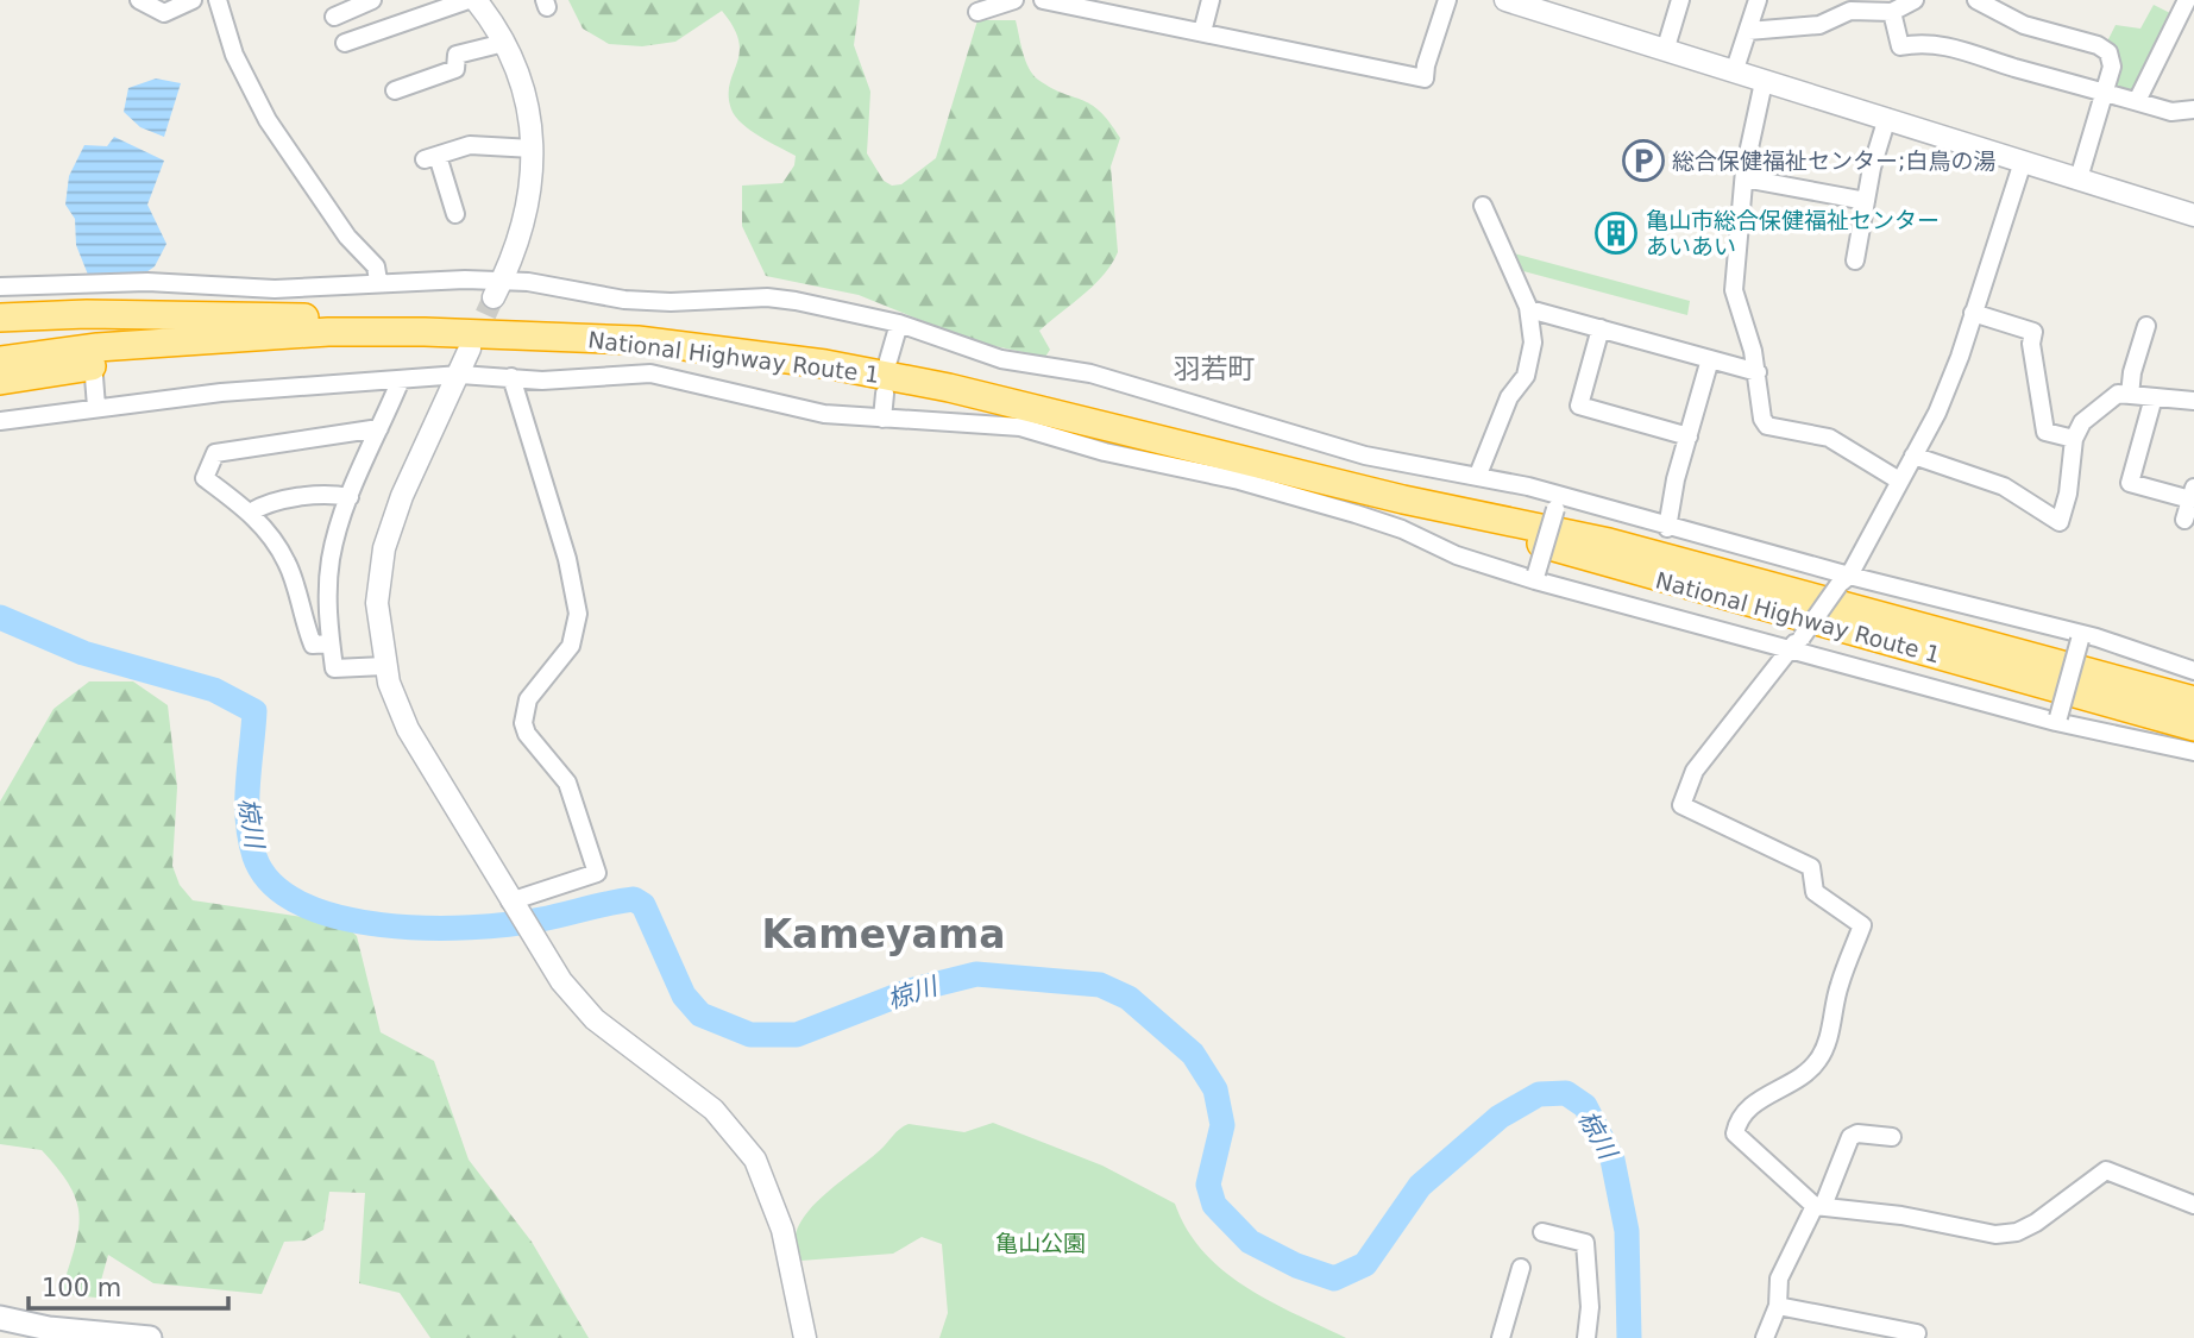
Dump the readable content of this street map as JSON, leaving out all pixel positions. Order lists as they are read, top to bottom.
{
  "streets": {
    "highway": ["National Highway Route 1"]
  },
  "districts": ["羽若町", "Kameyama"],
  "water": ["椋川"],
  "parks": ["亀山公園"],
  "places": {
    "parking": ["総合保健福祉センター;白鳥の湯"],
    "building": ["亀山市総合保健福祉センター あいあい"]
  },
  "scale_bar": "100 m"
}
